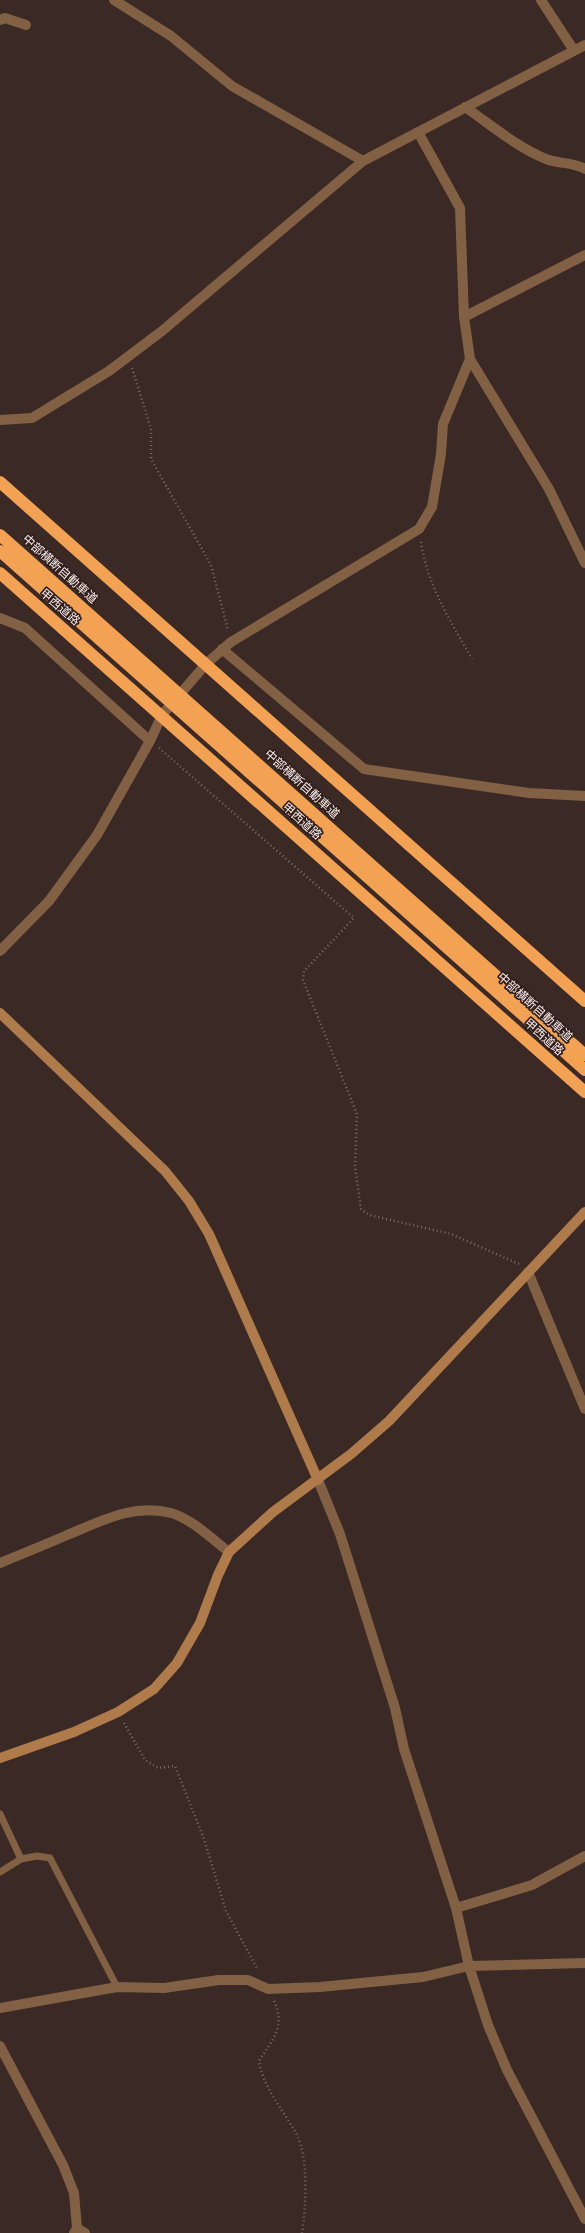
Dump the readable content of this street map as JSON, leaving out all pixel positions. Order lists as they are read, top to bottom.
{
  "streets": {
    "highway": ["中部横断自動車道", "甲西道路"]
  }
}
